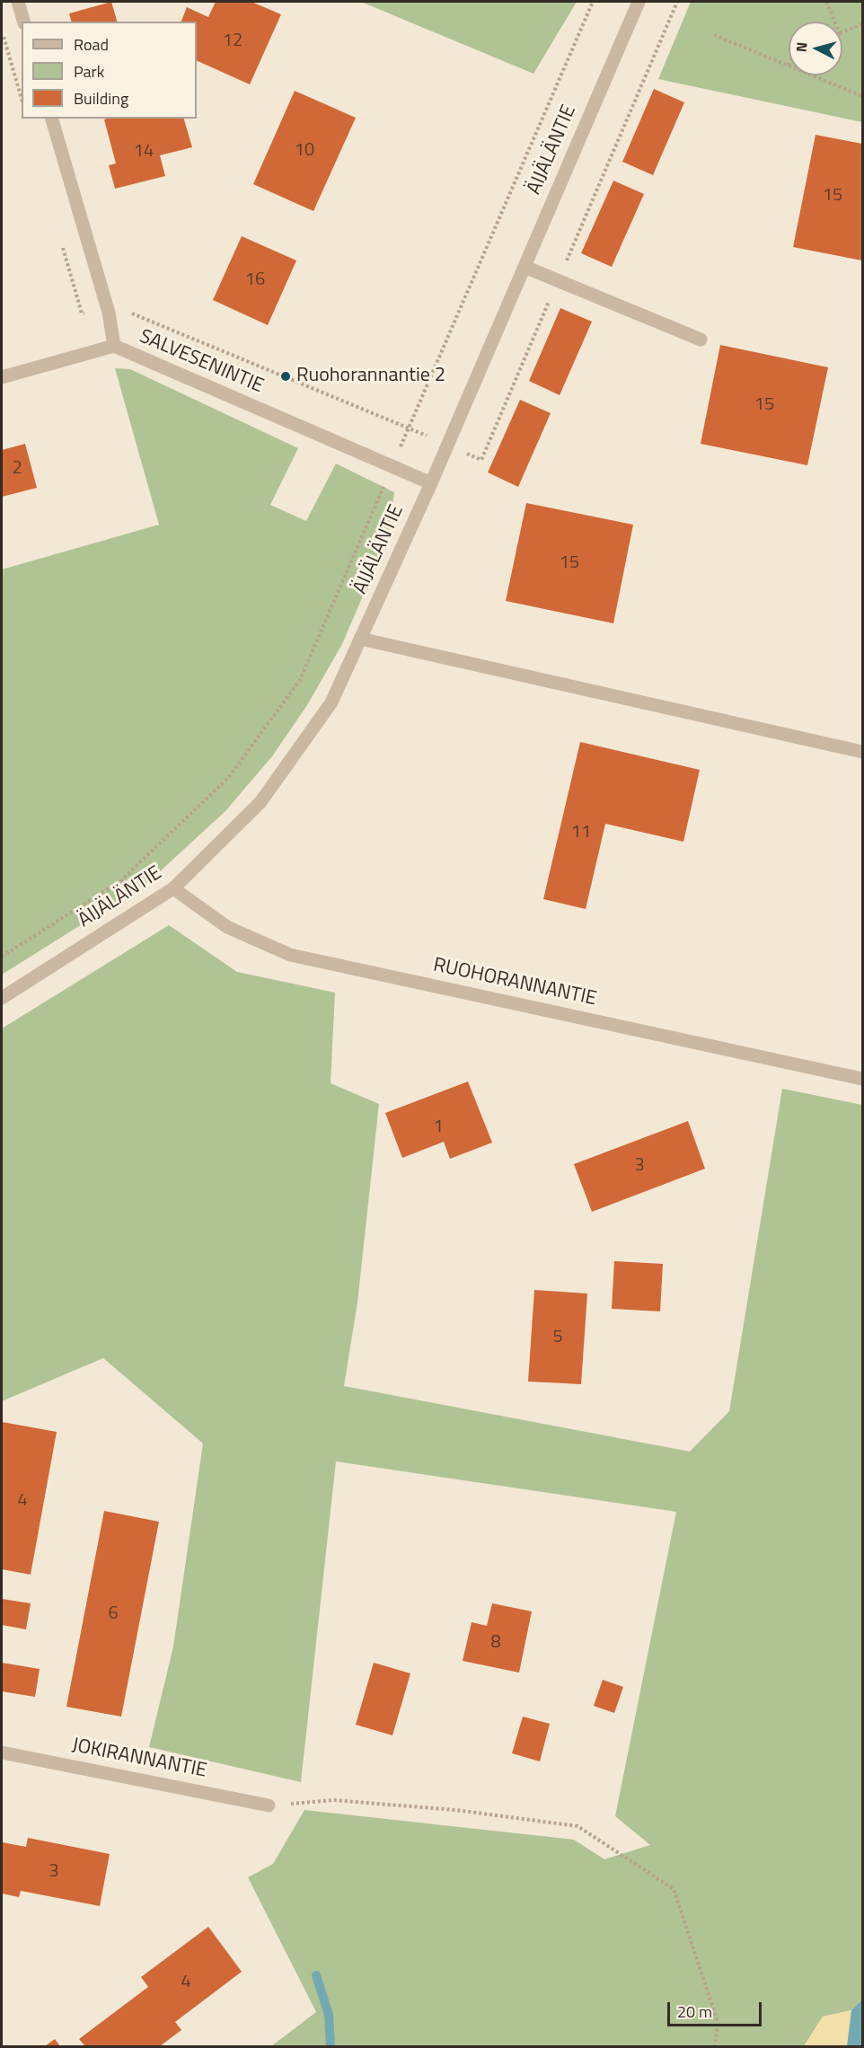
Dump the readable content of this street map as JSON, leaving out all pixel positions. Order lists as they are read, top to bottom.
{
  "streets": {
    "street": [
      "ÄIJÄLÄNTIE",
      "SALVESENINTIE",
      "RUOHORANNANTIE",
      "JOKIRANNANTIE"
    ]
  },
  "crossings": [
    ["ÄIJÄLÄNTIE", "SALVESENINTIE"],
    ["ÄIJÄLÄNTIE", "RUOHORANNANTIE"]
  ],
  "places": ["Ruohorannantie 2"],
  "house_numbers": [
    "12",
    "10",
    "14",
    "15",
    "16",
    "15",
    "2",
    "15",
    "11",
    "1",
    "3",
    "5",
    "4",
    "6",
    "8",
    "3",
    "4"
  ],
  "legend": ["Road", "Park", "Building"],
  "scale_bar": "20 m",
  "north": "left"
}
